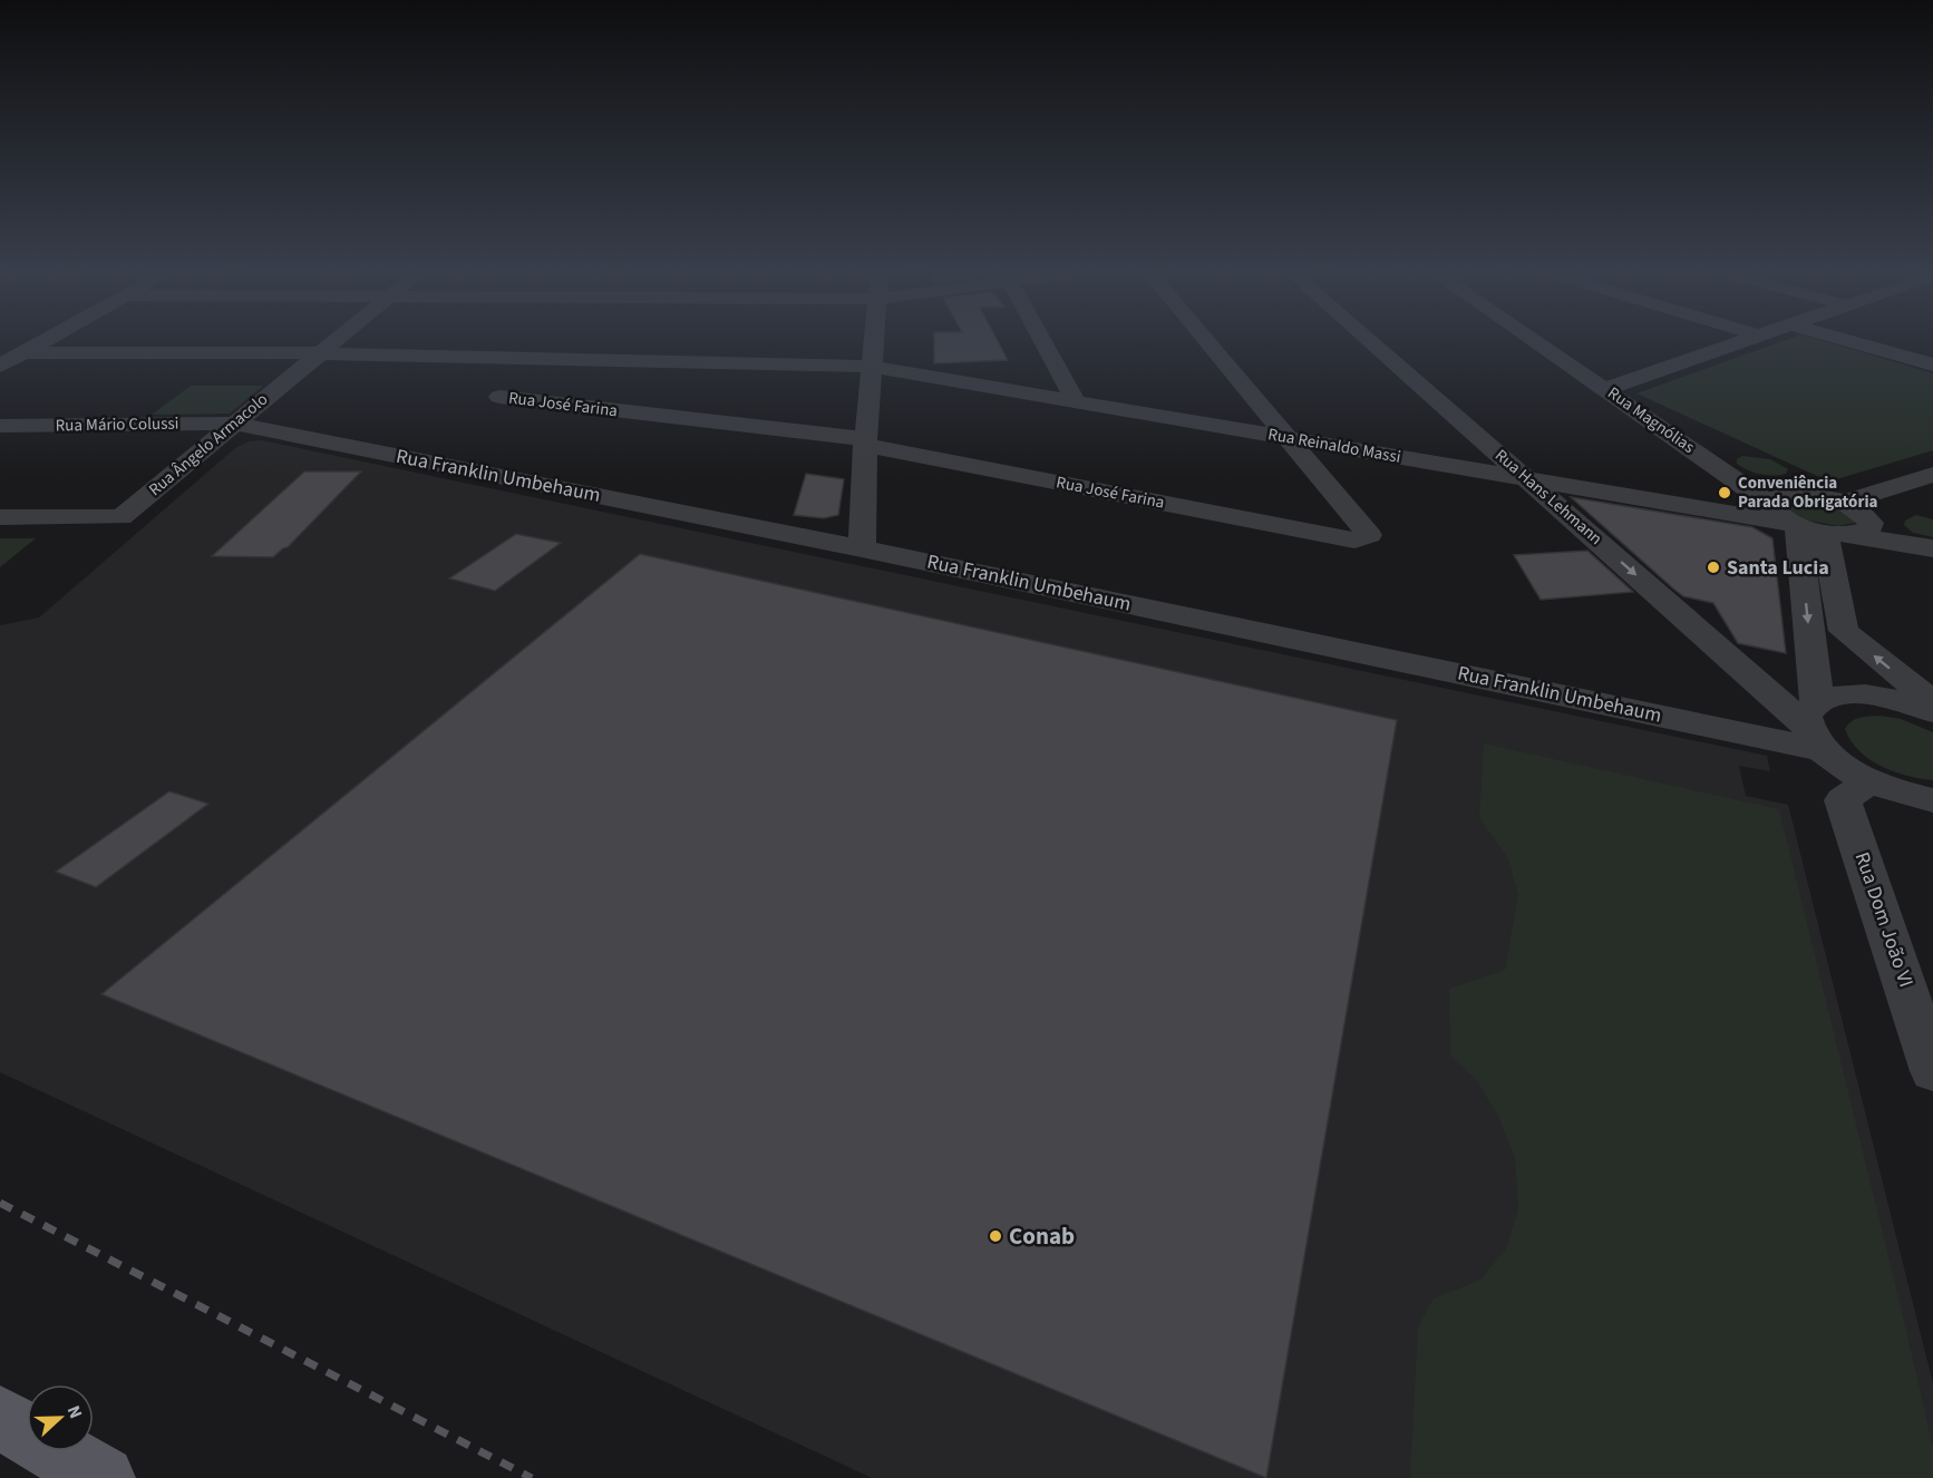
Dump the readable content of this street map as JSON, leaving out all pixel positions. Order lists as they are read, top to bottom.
{
  "streets": {
    "street": [
      "Rua José Farina",
      "Rua Magnólias",
      "Rua Mário Colussi",
      "Rua Ângelo Armacolo",
      "Rua Reinaldo Massi",
      "Rua Franklin Umbehaum",
      "Rua Hans Lehmann",
      "Rua Dom João VI"
    ]
  },
  "crossings": [
    ["Rua José Farina", "Rua Reinaldo Massi"],
    ["Rua Magnólias", "Rua Reinaldo Massi"],
    ["Rua Mário Colussi", "Rua Ângelo Armacolo"],
    ["Rua Mário Colussi", "Rua Franklin Umbehaum"],
    ["Rua Ângelo Armacolo", "Rua Reinaldo Massi"],
    ["Rua Ângelo Armacolo", "Rua Franklin Umbehaum"],
    ["Rua Reinaldo Massi", "Rua Hans Lehmann"],
    ["Rua Franklin Umbehaum", "Rua Hans Lehmann"]
  ],
  "one_way": ["Rua Hans Lehmann"],
  "places": ["Conveniência Parada Obrigatória", "Santa Lucia", "Conab"],
  "north": "right"
}
